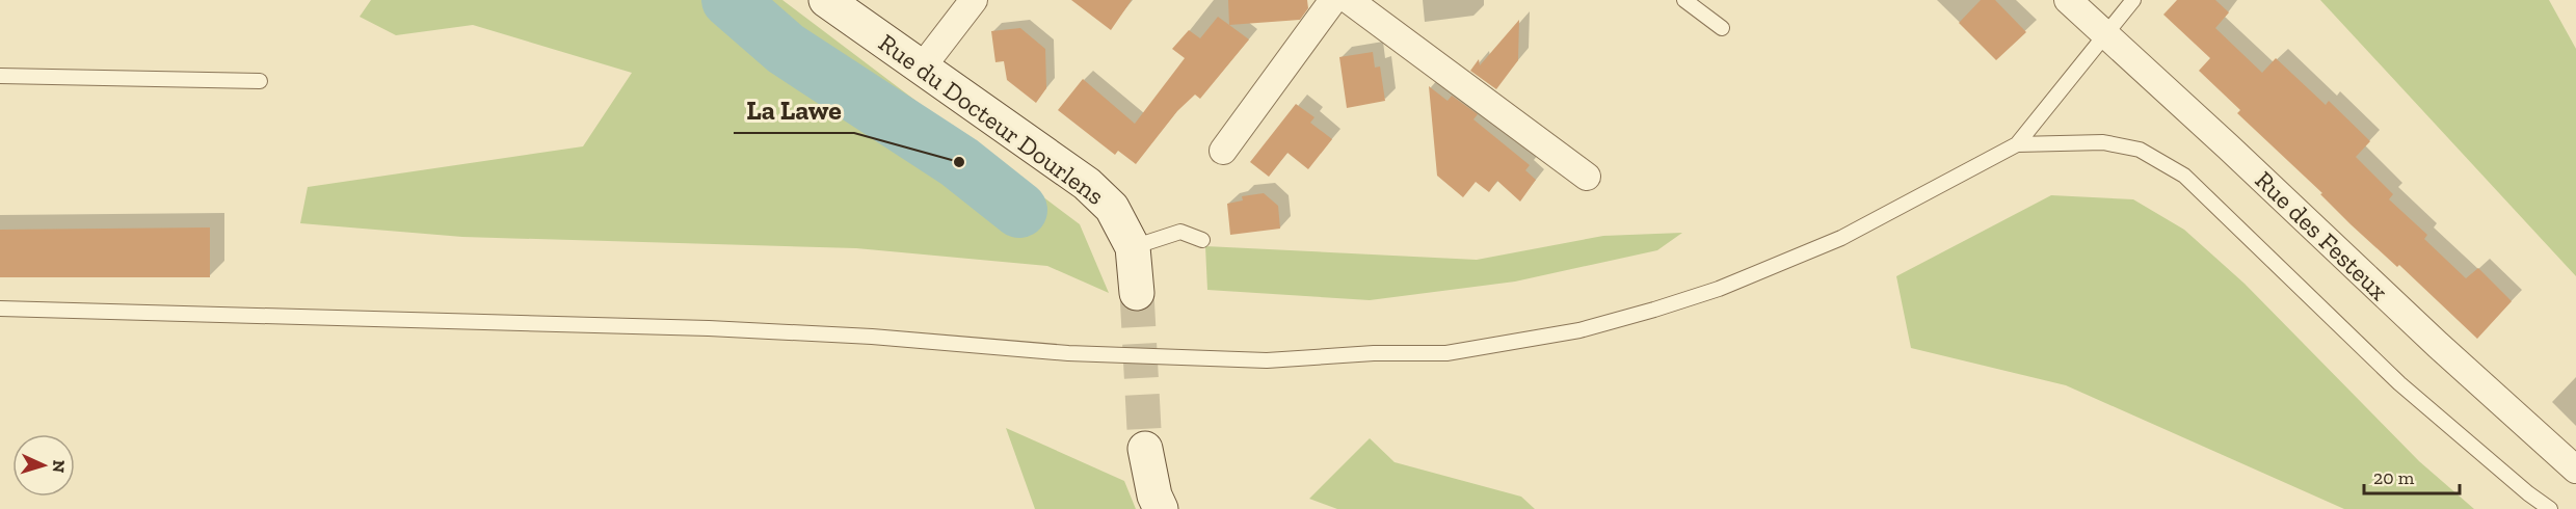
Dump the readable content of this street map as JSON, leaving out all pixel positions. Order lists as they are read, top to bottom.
{
  "streets": {
    "street": ["Rue du Docteur Dourlens", "Rue des Festeux"]
  },
  "places": ["La Lawe"],
  "scale_bar": "20 m",
  "north": "right"
}
